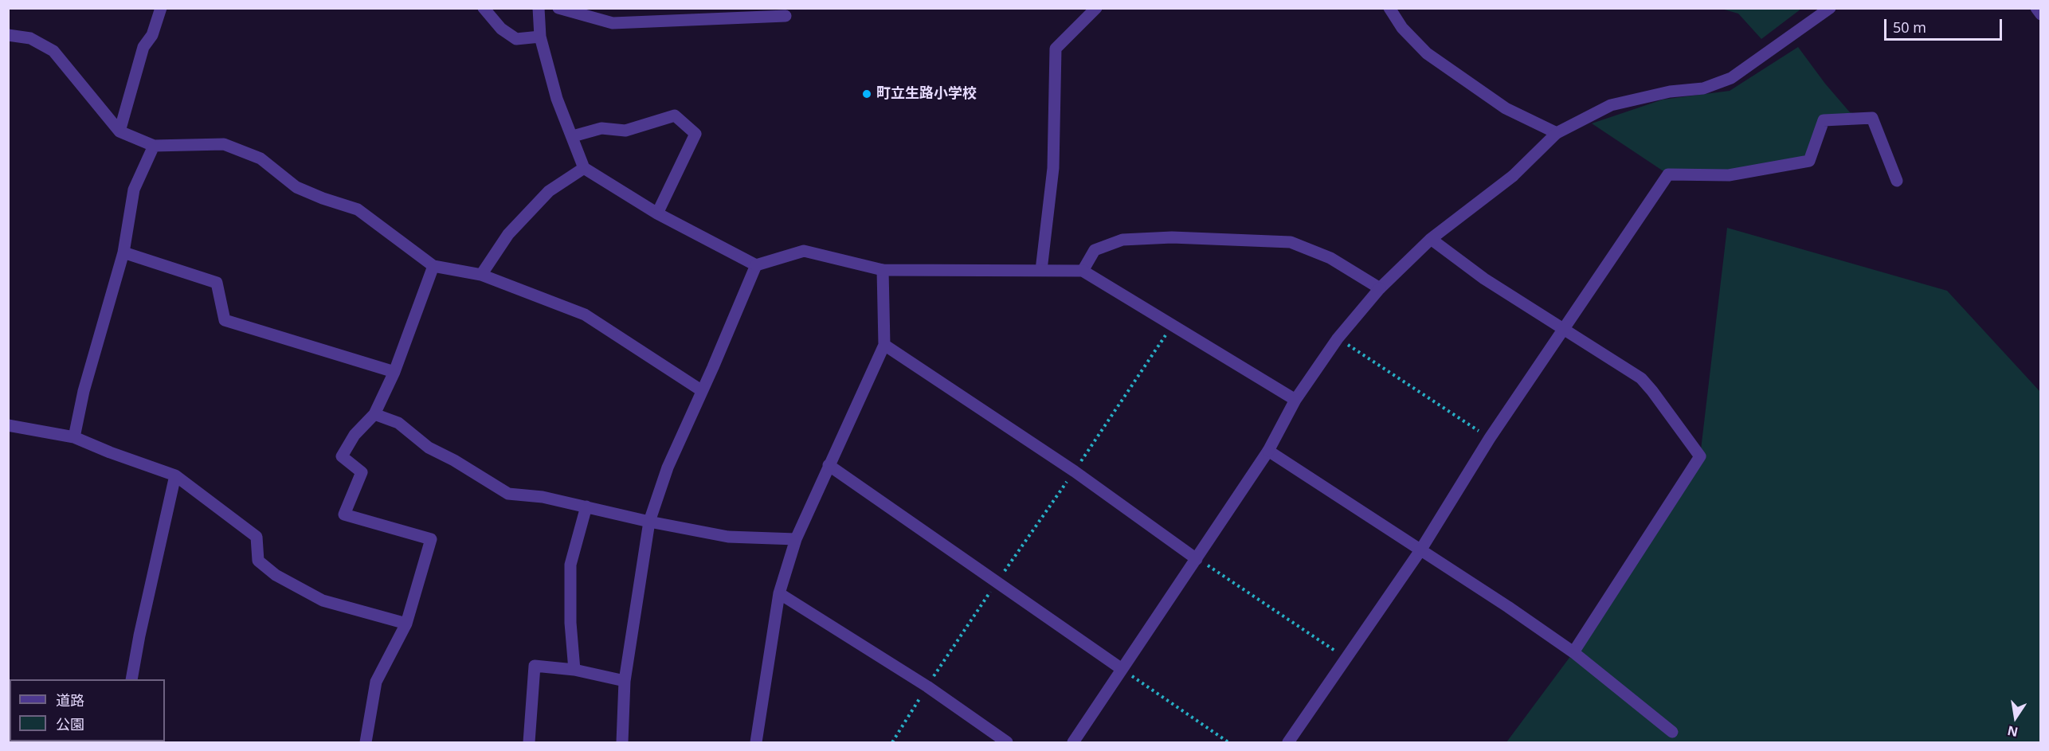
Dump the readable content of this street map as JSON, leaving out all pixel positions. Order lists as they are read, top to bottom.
{
  "places": ["町立生路小学校"],
  "legend": ["道路", "公園"],
  "scale_bar": "50 m",
  "north": "bottom"
}
